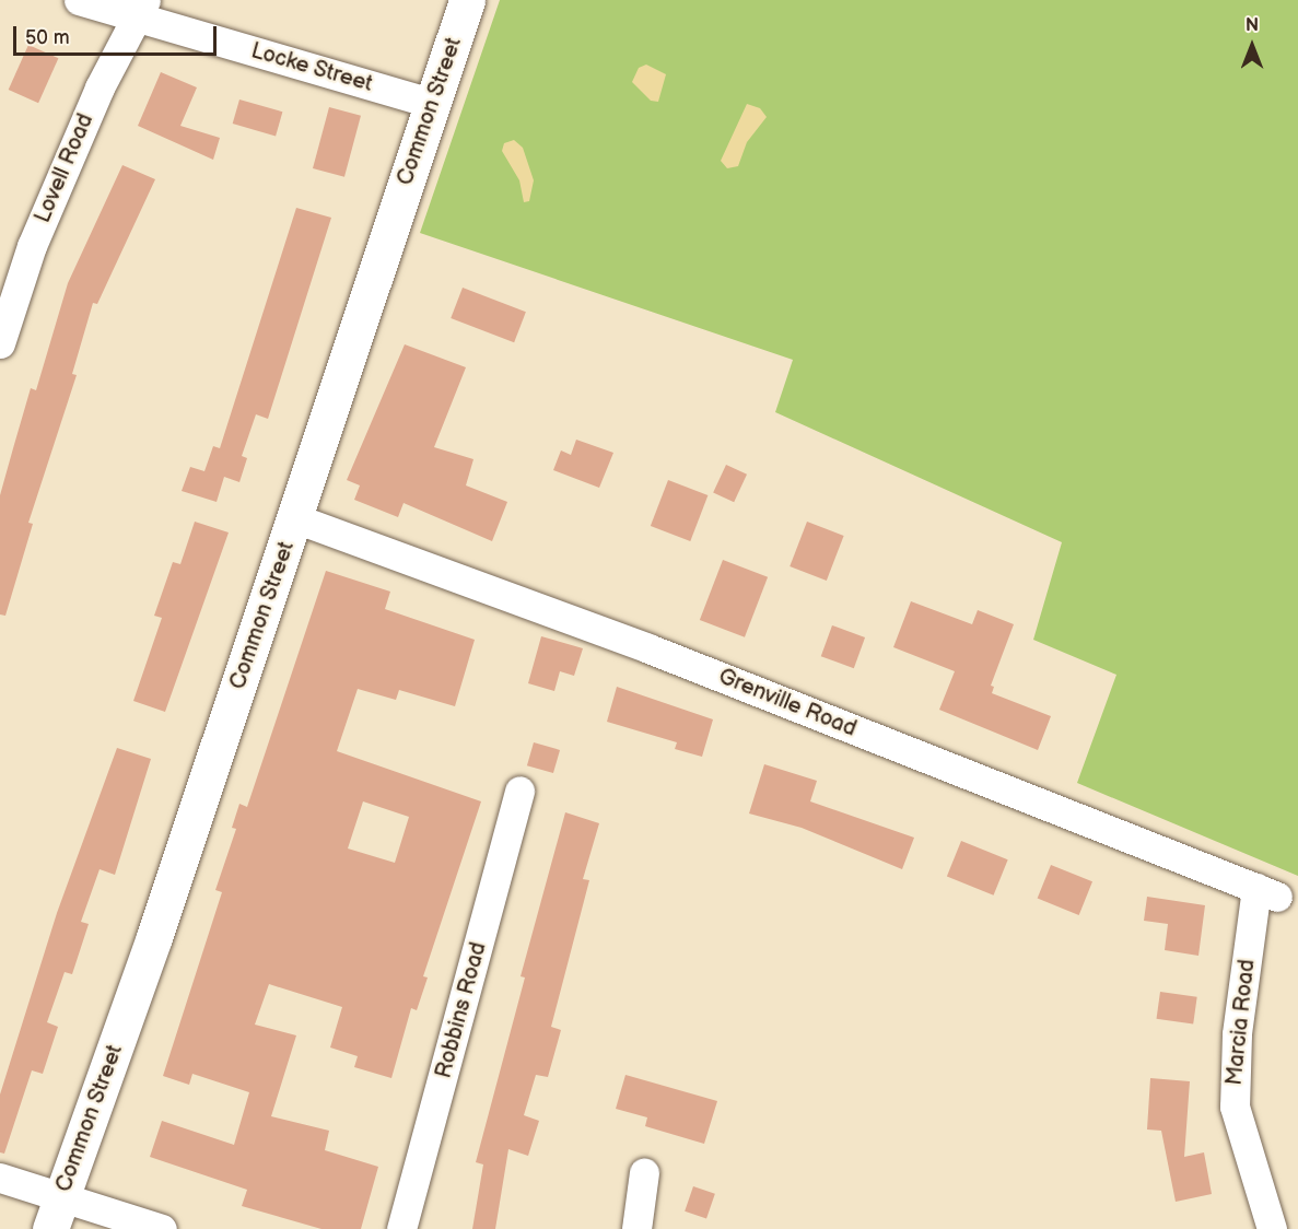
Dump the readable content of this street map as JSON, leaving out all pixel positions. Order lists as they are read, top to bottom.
{
  "streets": {
    "main road": ["Common Street"],
    "street": [
      "Locke Street",
      "Lovell Road",
      "Grenville Road",
      "Robbins Road",
      "Marcia Road"
    ]
  },
  "crossings": [
    ["Locke Street", "Common Street"],
    ["Locke Street", "Lovell Road"],
    ["Common Street", "Grenville Road"],
    ["Grenville Road", "Marcia Road"]
  ],
  "scale_bar": "50 m",
  "north": "top"
}
